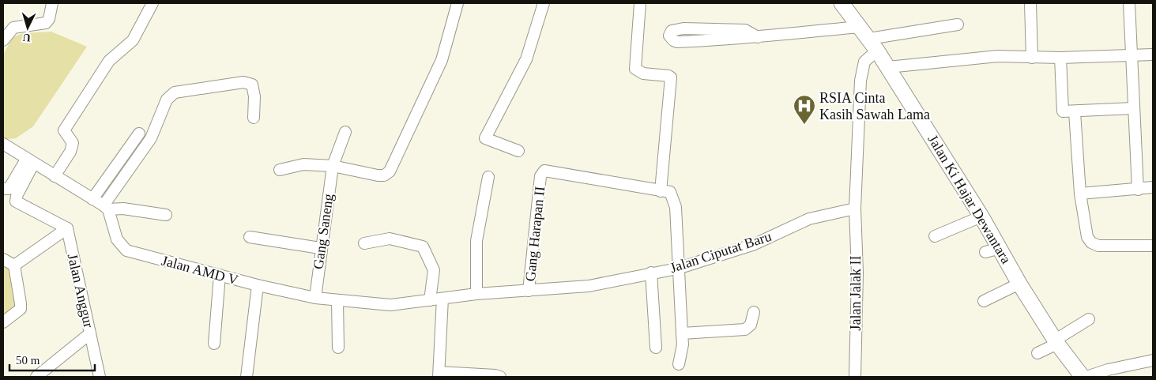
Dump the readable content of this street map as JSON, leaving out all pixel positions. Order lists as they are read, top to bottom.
{
  "streets": {
    "main road": ["Jalan Ki Hajar Dewantara"],
    "street": [
      "Gang Saneng",
      "Gang Harapan II",
      "Jalan Ciputat Baru",
      "Jalan AMD V",
      "Jalan Anggur",
      "Jalan Jalak II"
    ]
  },
  "crossings": [
    ["Gang Saneng", "Jalan AMD V"],
    ["Gang Harapan II", "Jalan Ciputat Baru"],
    ["Jalan Ciputat Baru", "Jalan AMD V"],
    ["Jalan Ciputat Baru", "Jalan Jalak II"]
  ],
  "places": {
    "hospital": ["RSIA Cinta Kasih Sawah Lama"]
  },
  "scale_bar": "50 m",
  "north": "bottom"
}
